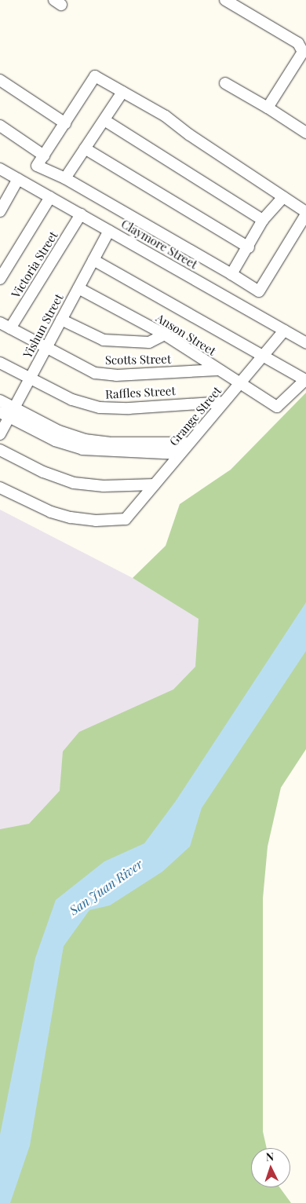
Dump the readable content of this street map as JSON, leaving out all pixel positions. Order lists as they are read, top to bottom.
{
  "streets": {
    "street": [
      "Claymore Street",
      "Victoria Street",
      "Yishun Street",
      "Anson Street",
      "Scotts Street",
      "Raffles Street",
      "Grange Street"
    ]
  },
  "crossings": [
    ["Claymore Street", "Victoria Street"],
    ["Claymore Street", "Yishun Street"],
    ["Claymore Street", "Grange Street"],
    ["Victoria Street", "Scotts Street"],
    ["Yishun Street", "Anson Street"],
    ["Yishun Street", "Scotts Street"],
    ["Yishun Street", "Raffles Street"],
    ["Anson Street", "Scotts Street"],
    ["Anson Street", "Grange Street"],
    ["Raffles Street", "Grange Street"]
  ],
  "water": ["San Juan River"],
  "north": "top"
}
